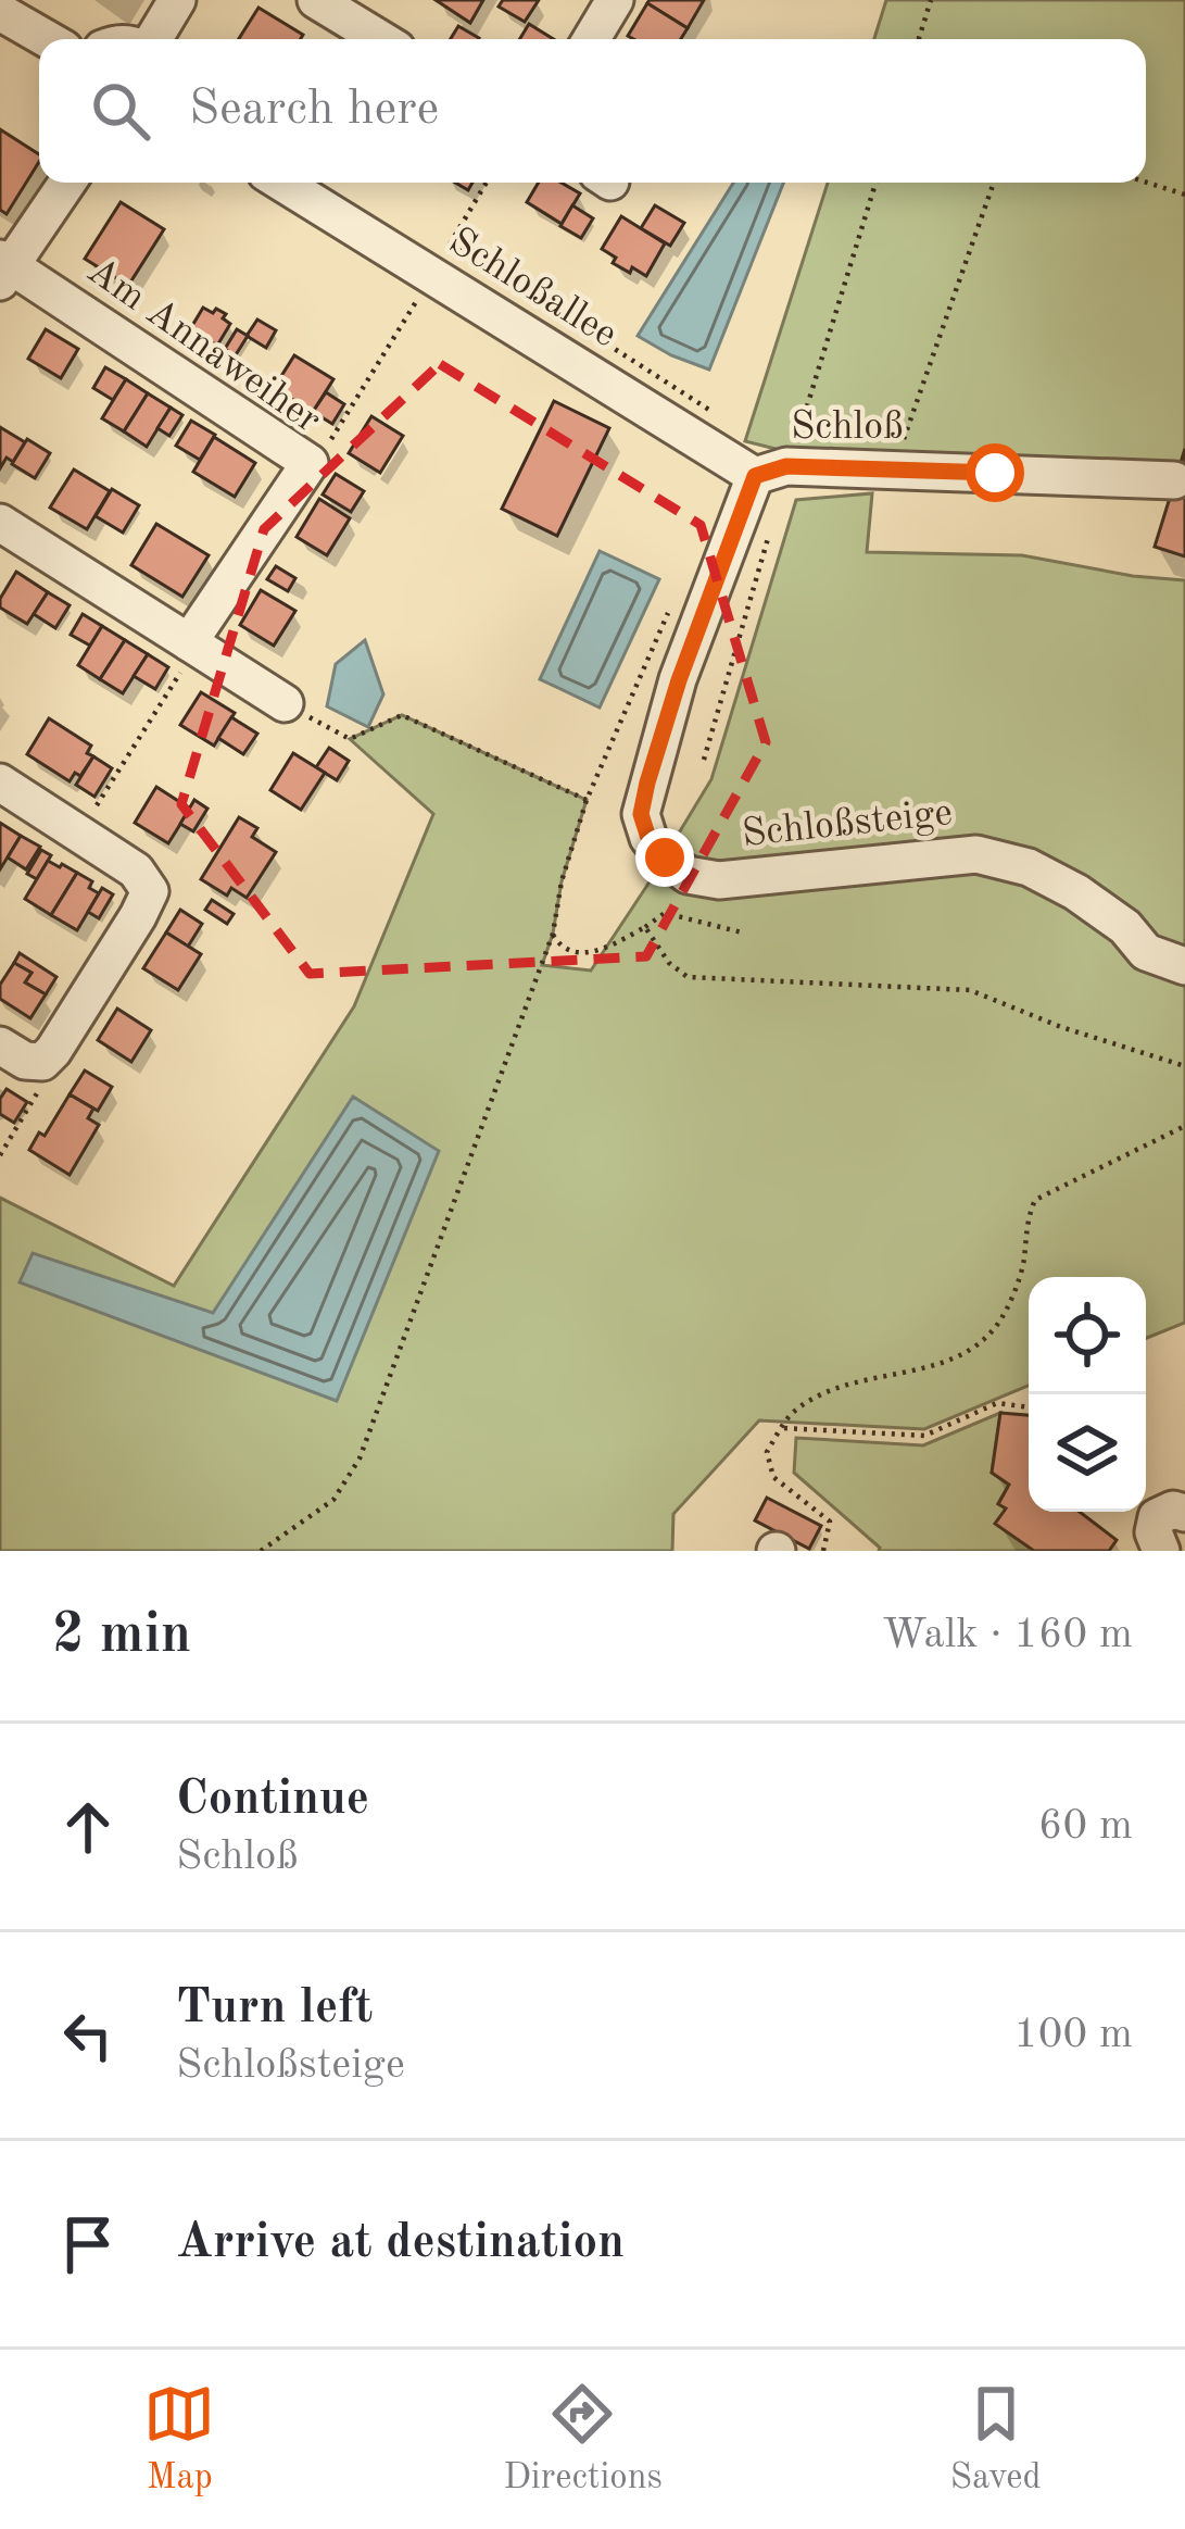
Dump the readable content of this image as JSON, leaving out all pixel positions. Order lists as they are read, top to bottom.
{
  "streets": {
    "street": [
      "Schloßallee",
      "Am Annaweiher",
      "Schloß",
      "Schloßsteige"
    ]
  },
  "crossings": [
    ["Schloßallee", "Schloß"],
    ["Schloßallee", "Schloßsteige"],
    ["Schloß", "Schloßsteige"]
  ],
  "page": {
    "search": "Search here",
    "heading": ["2 min", "Walk · 160 m"],
    "list": [
      ["Continue", "Schloß", "60 m"],
      ["Turn left", "Schloßsteige", "100 m"],
      "Arrive at destination"
    ],
    "nav": ["Map", "Directions", "Saved"]
  }
}
